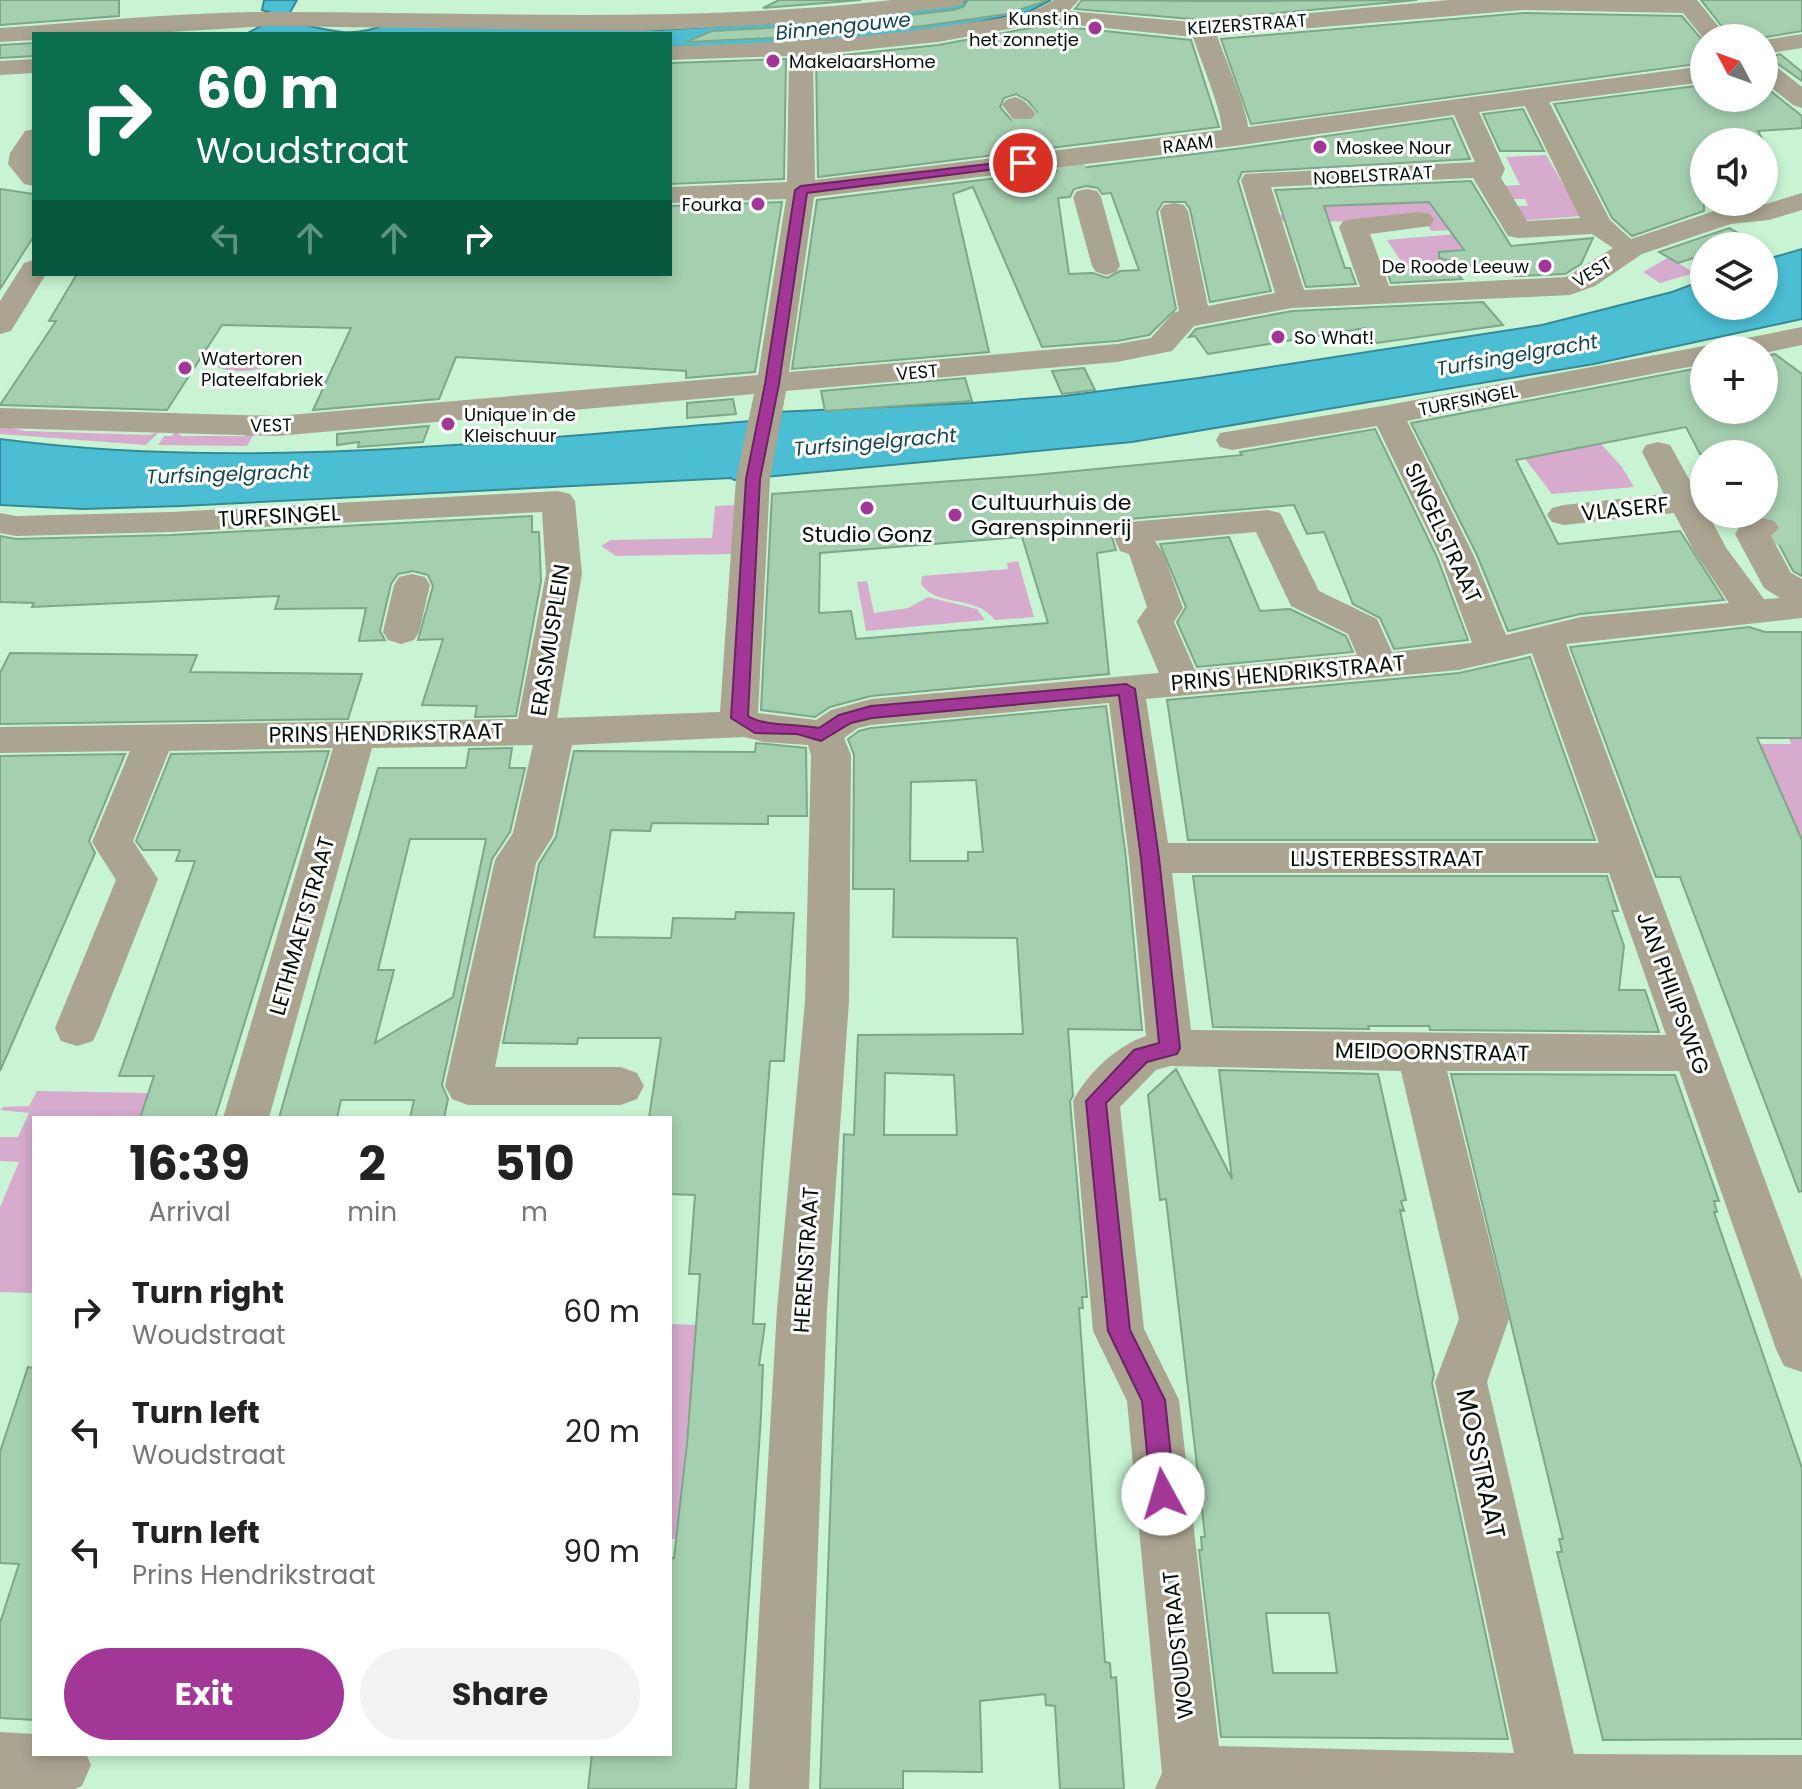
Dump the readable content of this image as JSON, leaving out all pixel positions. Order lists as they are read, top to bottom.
{
  "streets": {
    "street": [
      "KEIZERSTRAAT",
      "RAAM",
      "NOBELSTRAAT",
      "VEST",
      "TURFSINGEL",
      "VLASERF",
      "SINGELSTRAAT",
      "ERASMUSPLEIN",
      "PRINS HENDRIKSTRAAT",
      "LIJSTERBESSTRAAT",
      "LETHMAETSTRAAT",
      "JAN PHILIPSWEG",
      "MEIDOORNSTRAAT",
      "HERENSTRAAT",
      "MOSSTRAAT",
      "WOUDSTRAAT"
    ]
  },
  "crossings": [
    ["NOBELSTRAAT", "VEST"],
    ["TURFSINGEL", "SINGELSTRAAT"],
    ["TURFSINGEL", "ERASMUSPLEIN"],
    ["VLASERF", "PRINS HENDRIKSTRAAT"],
    ["SINGELSTRAAT", "PRINS HENDRIKSTRAAT"],
    ["ERASMUSPLEIN", "PRINS HENDRIKSTRAAT"],
    ["PRINS HENDRIKSTRAAT", "LETHMAETSTRAAT"],
    ["PRINS HENDRIKSTRAAT", "JAN PHILIPSWEG"],
    ["PRINS HENDRIKSTRAAT", "HERENSTRAAT"],
    ["LIJSTERBESSTRAAT", "JAN PHILIPSWEG"],
    ["JAN PHILIPSWEG", "MEIDOORNSTRAAT"],
    ["MEIDOORNSTRAAT", "MOSSTRAAT"],
    ["MEIDOORNSTRAAT", "WOUDSTRAAT"]
  ],
  "water": ["Binnengouwe", "Turfsingelgracht"],
  "places": [
    "Kunst in het zonnetje",
    "MakelaarsHome",
    "Moskee Nour",
    "Fourka",
    "De Roode Leeuw",
    "So What!",
    "Watertoren Plateelfabriek",
    "Unique in de Kleischuur",
    "Studio Gonz",
    "Cultuurhuis de Garenspinnerij"
  ],
  "north": "top left",
  "page": {
    "map_buttons": ["+", "−"],
    "turn": ["60 m", "Woudstraat"],
    "eta": [
      "16:39",
      "Arrival",
      "2",
      "min",
      "510",
      "m"
    ],
    "list": [
      {
        "name": "Turn right",
        "note": "Woudstraat",
        "value": "60 m"
      },
      {
        "name": "Turn left",
        "note": "Woudstraat",
        "value": "20 m"
      },
      {
        "name": "Turn left",
        "note": "Prins Hendrikstraat",
        "value": "90 m"
      }
    ],
    "buttons": ["Exit", "Share"]
  }
}
